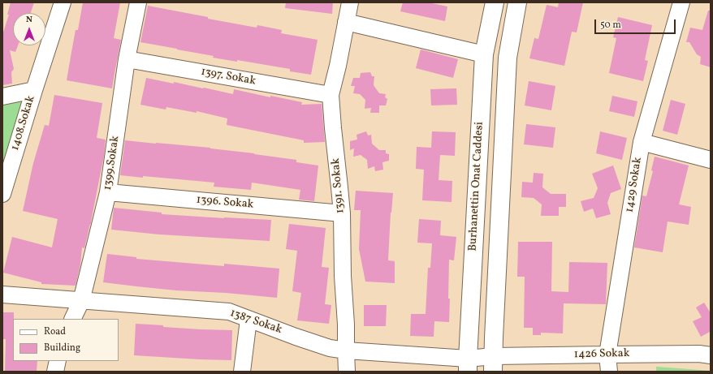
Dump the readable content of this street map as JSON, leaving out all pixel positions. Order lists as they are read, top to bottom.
{
  "streets": {
    "main road": ["Burhanettin Onat Caddesi"],
    "street": [
      "1397. Sokak",
      "1408.Sokak",
      "1399.Sokak",
      "1429 Sokak",
      "1391. Sokak",
      "1396. Sokak",
      "1387 Sokak",
      "1426 Sokak"
    ]
  },
  "crossings": [
    ["1397. Sokak", "1399.Sokak"],
    ["1397. Sokak", "1391. Sokak"],
    ["1399.Sokak", "1396. Sokak"],
    ["1399.Sokak", "1387 Sokak"],
    ["1429 Sokak", "1426 Sokak"],
    ["1391. Sokak", "1396. Sokak"],
    ["1391. Sokak", "1387 Sokak"],
    ["Burhanettin Onat Caddesi", "1387 Sokak"],
    ["Burhanettin Onat Caddesi", "1426 Sokak"],
    ["1387 Sokak", "1426 Sokak"]
  ],
  "legend": ["Road", "Building"],
  "scale_bar": "50 m",
  "north": "top"
}
